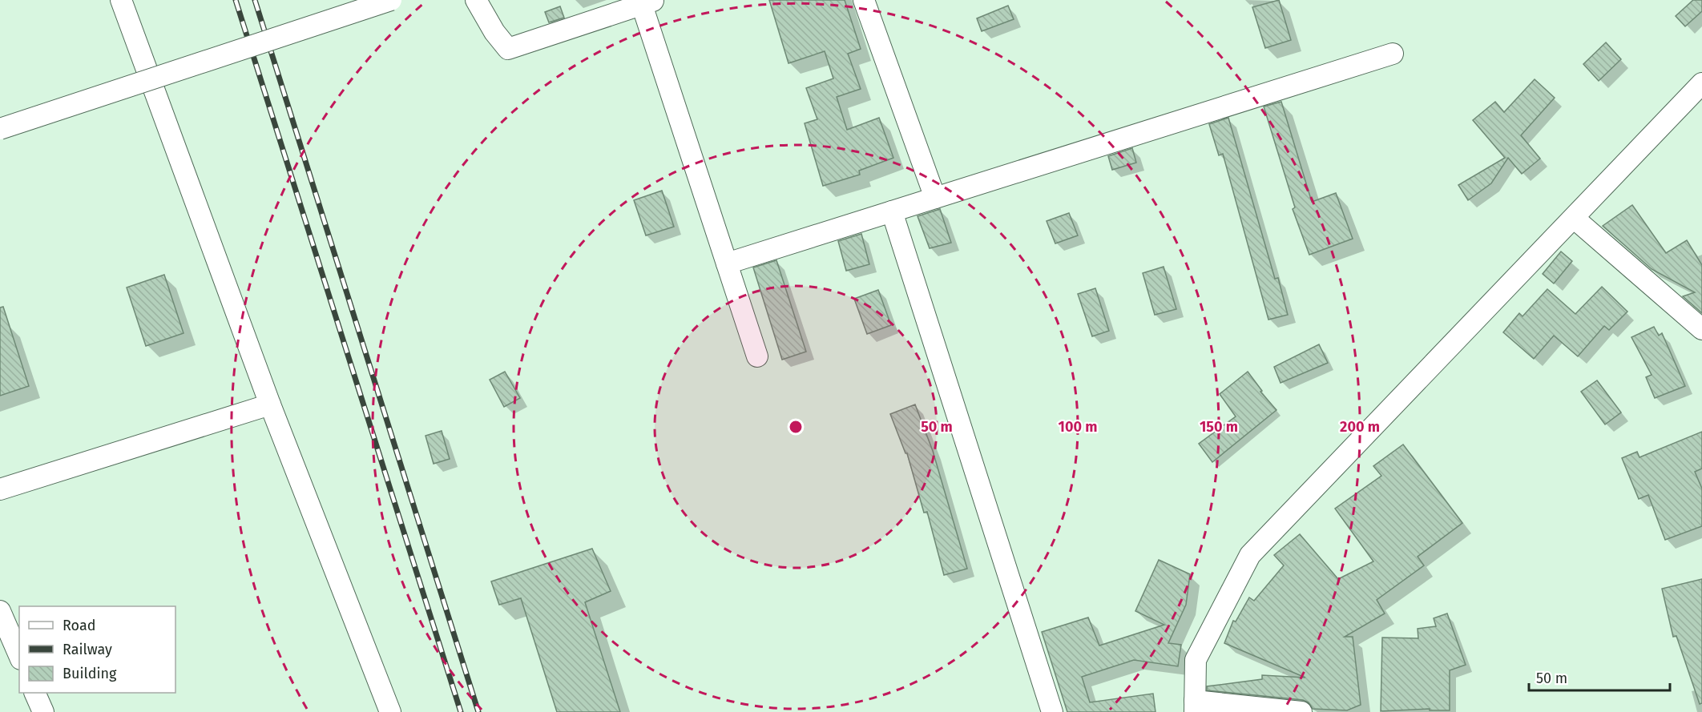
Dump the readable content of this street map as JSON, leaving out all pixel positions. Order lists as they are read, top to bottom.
{
  "legend": ["Road", "Railway", "Building"],
  "scale_bar": "50 m",
  "rings": [
    "50 m",
    "100 m",
    "150 m",
    "200 m"
  ]
}
